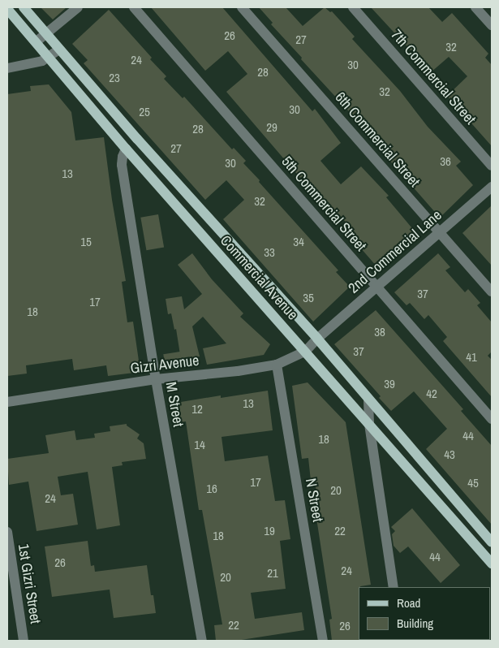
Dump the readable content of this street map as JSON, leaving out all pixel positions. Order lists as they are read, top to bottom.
{
  "streets": {
    "main road": ["Commercial Avenue"],
    "street": [
      "7th Commercial Street",
      "6th Commercial Street",
      "5th Commercial Street",
      "2nd Commercial Lane",
      "Gizri Avenue",
      "M Street",
      "N Street",
      "1st Gizri Street"
    ]
  },
  "crossings": [
    ["6th Commercial Street", "2nd Commercial Lane"],
    ["5th Commercial Street", "2nd Commercial Lane"],
    ["2nd Commercial Lane", "Commercial Avenue"],
    ["2nd Commercial Lane", "Gizri Avenue"],
    ["Commercial Avenue", "Gizri Avenue"],
    ["Commercial Avenue", "M Street"],
    ["Gizri Avenue", "M Street"],
    ["Gizri Avenue", "N Street"]
  ],
  "house_numbers": [
    "26",
    "27",
    "32",
    "24",
    "30",
    "28",
    "23",
    "32",
    "30",
    "25",
    "29",
    "28",
    "27",
    "36",
    "30",
    "13",
    "32",
    "15",
    "34",
    "33",
    "37",
    "35",
    "17",
    "18",
    "38",
    "37",
    "41",
    "39",
    "42",
    "13",
    "12",
    "44",
    "18",
    "14",
    "43",
    "17",
    "45",
    "16",
    "20",
    "24",
    "19",
    "22",
    "18",
    "44",
    "26",
    "24",
    "21",
    "20",
    "22",
    "26"
  ],
  "legend": ["Road", "Building"]
}
